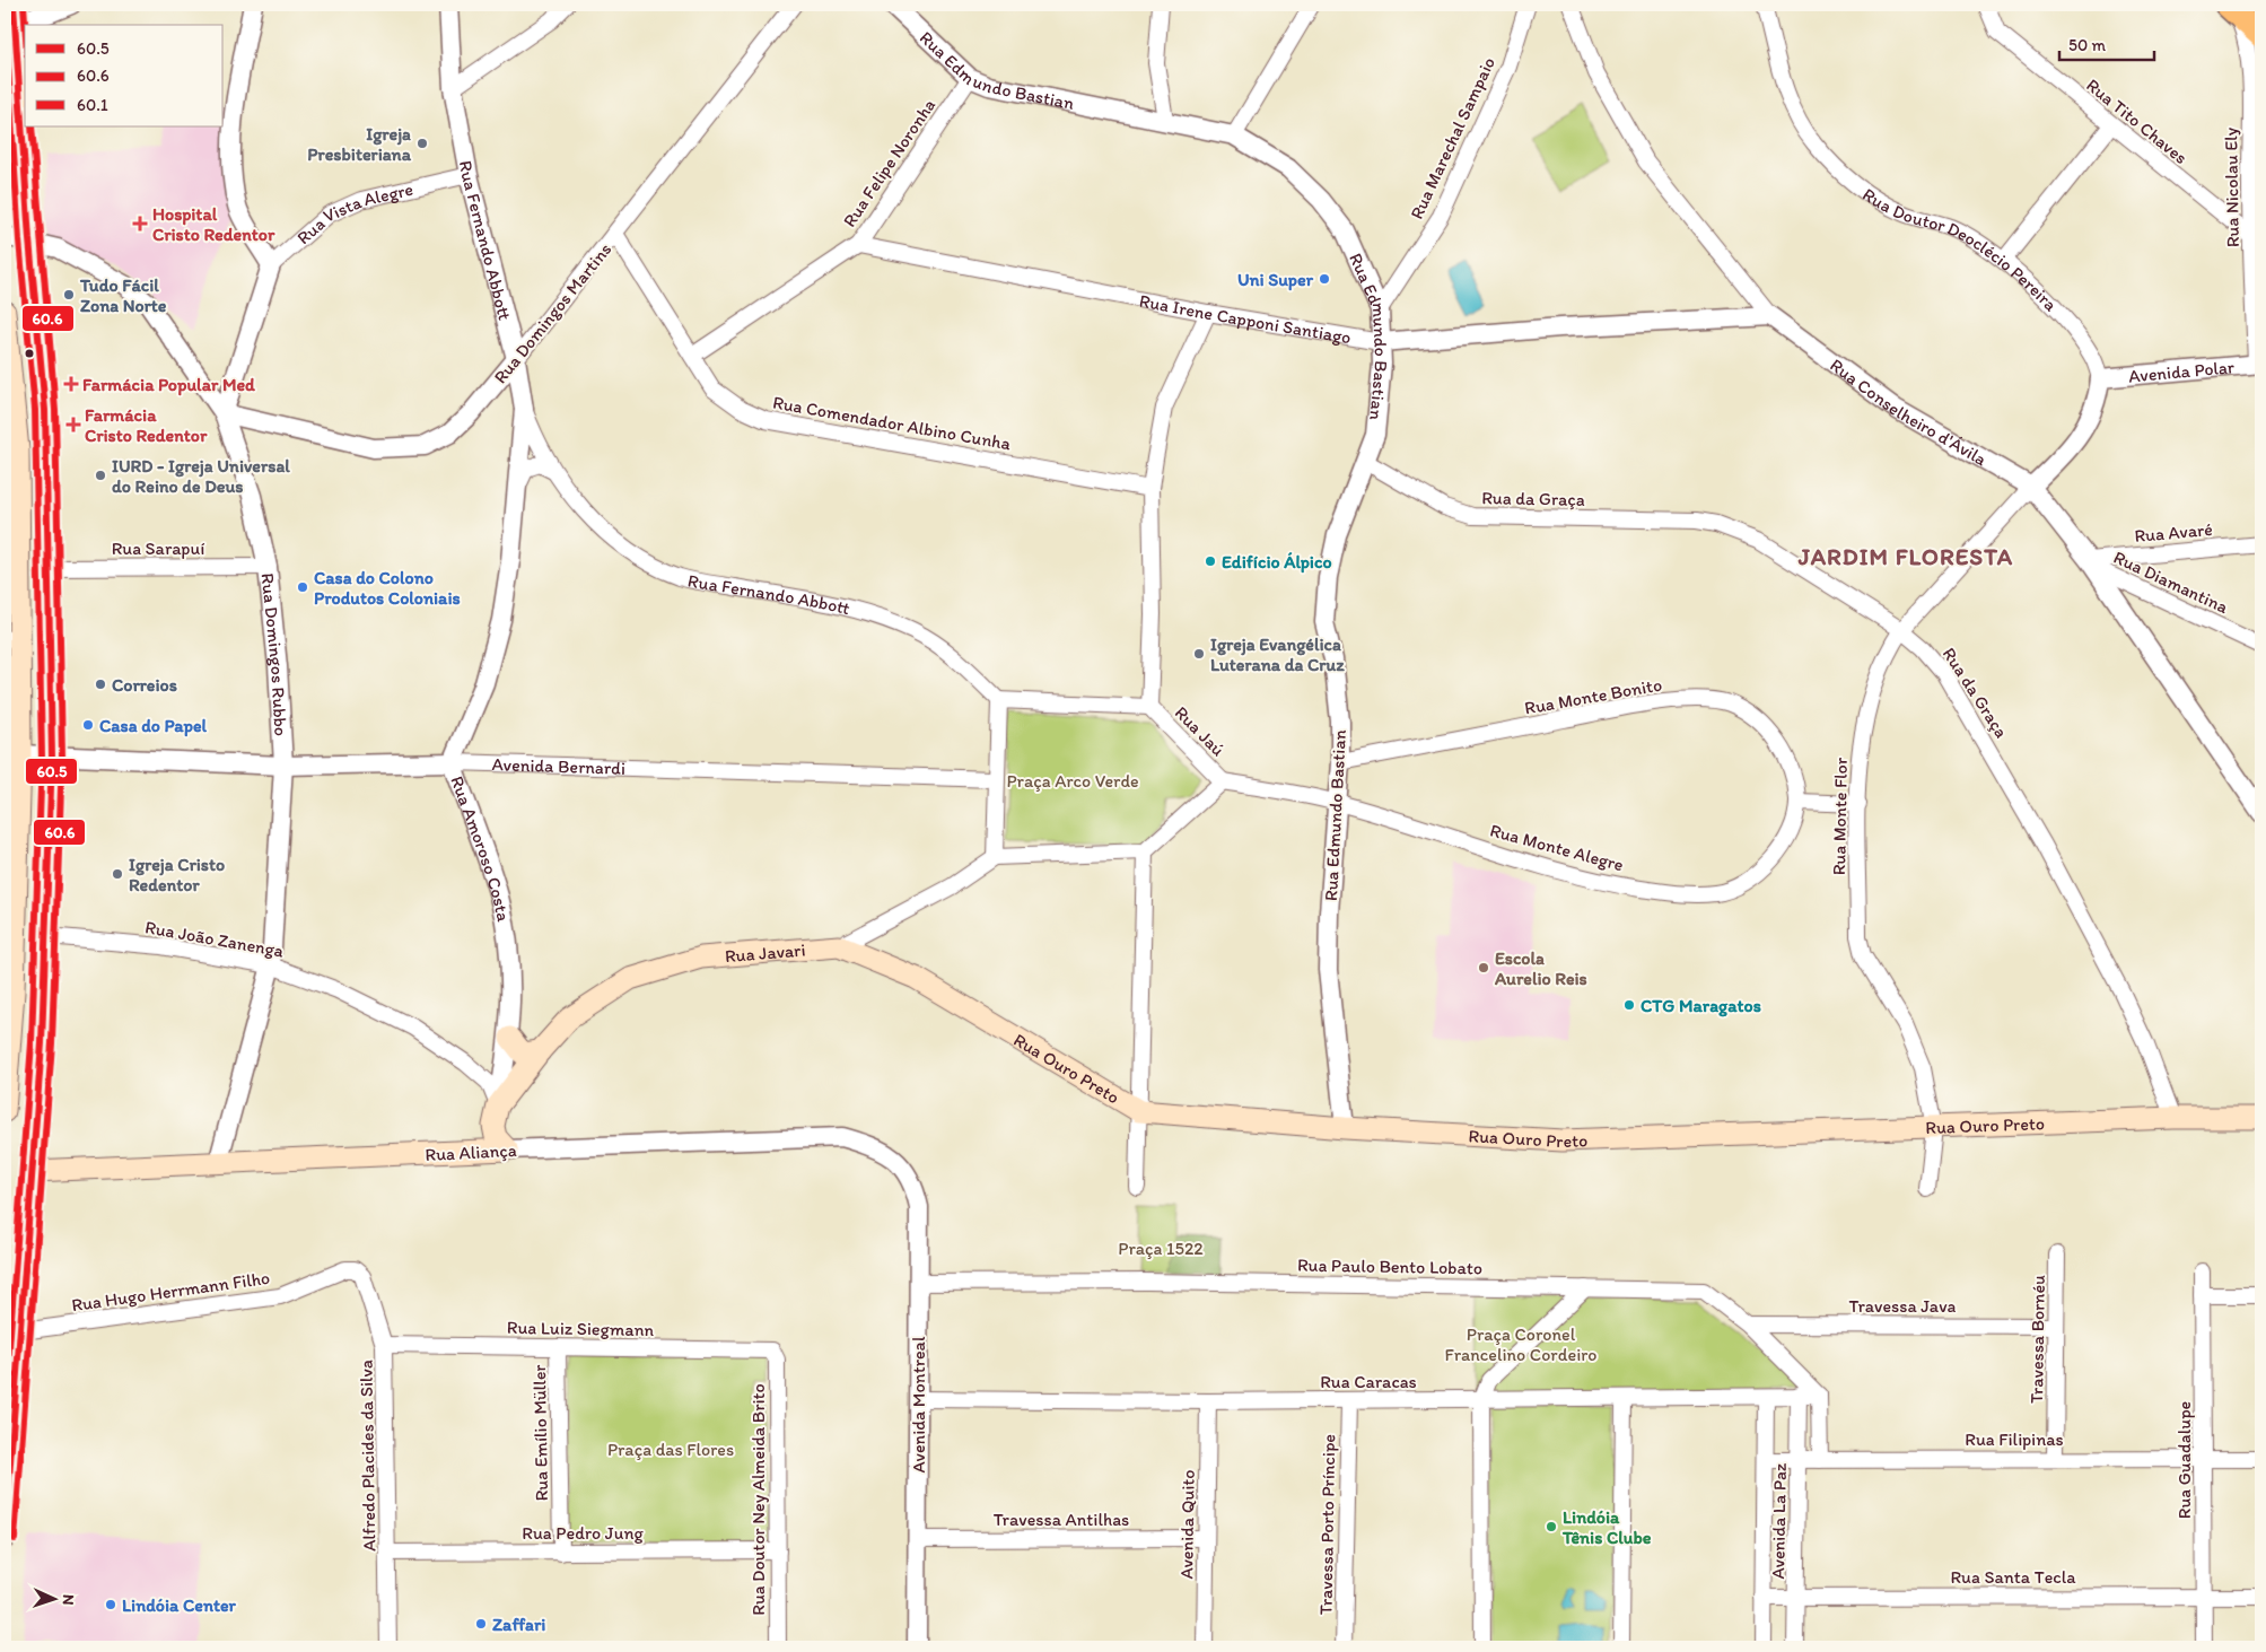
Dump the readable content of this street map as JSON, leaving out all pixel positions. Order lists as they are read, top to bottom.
{
  "streets": {
    "main road": ["Rua Javari", "Rua Ouro Preto", "Rua Aliança"],
    "street": [
      "Rua Edmundo Bastian",
      "Rua Tito Chaves",
      "Rua Marechal Sampaio",
      "Rua Felipe Noronha",
      "Rua Nicolau Ely",
      "Rua Vista Alegre",
      "Rua Fernando Abbott",
      "Rua Doutor Deoclécio Pereira",
      "Rua Domingos Martins",
      "Rua Irene Capponi Santiago",
      "Avenida Polar",
      "Rua Conselheiro d'Ávila",
      "Rua Comendador Albino Cunha",
      "Rua da Graça",
      "Rua Avaré",
      "Rua Sarapuí",
      "Rua Diamantina",
      "Rua Domingos Rubbo",
      "Rua Monte Bonito",
      "Rua Jaú",
      "Avenida Bernardi",
      "Rua Monte Flor",
      "Rua Monte Alegre",
      "Rua Amoroso Costa",
      "Rua João Zanenga",
      "Rua Paulo Bento Lobato",
      "Rua Hugo Herrmann Filho",
      "Travessa Java",
      "Rua Luiz Siegmann",
      "Travessa Bornéu",
      "Rua Caracas",
      "Avenida Montreal",
      "Rua Emílio Müller",
      "Rua Filipinas",
      "Alfredo Placides da Silva",
      "Rua Guadalupe",
      "Rua Doutor Ney Almeida Brito",
      "Travessa Antilhas",
      "Avenida La Paz",
      "Avenida Quito",
      "Travessa Porto Príncipe",
      "Rua Pedro Jung",
      "Rua Santa Tecla"
    ]
  },
  "crossings": [
    ["Rua Edmundo Bastian", "Rua Marechal Sampaio"],
    ["Rua Edmundo Bastian", "Rua Felipe Noronha"],
    ["Rua Edmundo Bastian", "Rua Irene Capponi Santiago"],
    ["Rua Edmundo Bastian", "Rua da Graça"],
    ["Rua Edmundo Bastian", "Rua Monte Bonito"],
    ["Rua Edmundo Bastian", "Rua Monte Alegre"],
    ["Rua Edmundo Bastian", "Rua Ouro Preto"],
    ["Rua Tito Chaves", "Rua Nicolau Ely"],
    ["Rua Felipe Noronha", "Rua Irene Capponi Santiago"],
    ["Rua Felipe Noronha", "Rua Comendador Albino Cunha"],
    ["Rua Nicolau Ely", "Avenida Polar"],
    ["Rua Vista Alegre", "Rua Fernando Abbott"],
    ["Rua Fernando Abbott", "Rua Domingos Martins"],
    ["Rua Fernando Abbott", "Rua Amoroso Costa"],
    ["Rua Doutor Deoclécio Pereira", "Avenida Polar"],
    ["Rua Domingos Martins", "Rua Comendador Albino Cunha"],
    ["Rua Domingos Martins", "Rua Domingos Rubbo"],
    ["Rua Irene Capponi Santiago", "Rua Conselheiro d'Ávila"],
    ["Rua Irene Capponi Santiago", "Rua Jaú"],
    ["Rua Conselheiro d'Ávila", "Rua Avaré"],
    ["Rua Conselheiro d'Ávila", "Rua Diamantina"],
    ["Rua Conselheiro d'Ávila", "Rua Monte Flor"],
    ["Rua Comendador Albino Cunha", "Rua Jaú"],
    ["Rua da Graça", "Rua Monte Flor"],
    ["Rua da Graça", "Rua Ouro Preto"],
    ["Rua Avaré", "Rua Diamantina"],
    ["Rua Sarapuí", "Rua Domingos Rubbo"],
    ["Rua Domingos Rubbo", "Avenida Bernardi"],
    ["Rua Domingos Rubbo", "Rua João Zanenga"],
    ["Rua Domingos Rubbo", "Rua Aliança"],
    ["Rua Monte Bonito", "Rua Monte Alegre"],
    ["Rua Jaú", "Rua Monte Alegre"],
    ["Avenida Bernardi", "Rua Amoroso Costa"],
    ["Rua Monte Flor", "Rua Ouro Preto"],
    ["Rua Amoroso Costa", "Rua João Zanenga"],
    ["Rua Amoroso Costa", "Rua Javari"],
    ["Rua João Zanenga", "Rua Javari"],
    ["Rua Javari", "Rua Ouro Preto"],
    ["Rua Aliança", "Avenida Montreal"],
    ["Rua Paulo Bento Lobato", "Travessa Java"],
    ["Rua Paulo Bento Lobato", "Rua Caracas"],
    ["Rua Paulo Bento Lobato", "Avenida Montreal"],
    ["Rua Hugo Herrmann Filho", "Alfredo Placides da Silva"],
    ["Travessa Java", "Travessa Bornéu"],
    ["Rua Luiz Siegmann", "Rua Emílio Müller"],
    ["Rua Luiz Siegmann", "Alfredo Placides da Silva"],
    ["Rua Luiz Siegmann", "Rua Doutor Ney Almeida Brito"],
    ["Travessa Bornéu", "Rua Filipinas"],
    ["Rua Caracas", "Avenida Montreal"],
    ["Rua Caracas", "Avenida La Paz"],
    ["Rua Caracas", "Avenida Quito"],
    ["Rua Caracas", "Travessa Porto Príncipe"],
    ["Avenida Montreal", "Travessa Antilhas"],
    ["Rua Emílio Müller", "Rua Pedro Jung"],
    ["Rua Filipinas", "Rua Guadalupe"],
    ["Rua Filipinas", "Avenida La Paz"],
    ["Alfredo Placides da Silva", "Rua Pedro Jung"],
    ["Rua Guadalupe", "Rua Santa Tecla"],
    ["Rua Doutor Ney Almeida Brito", "Rua Pedro Jung"],
    ["Travessa Antilhas", "Avenida Quito"],
    ["Avenida La Paz", "Rua Santa Tecla"]
  ],
  "districts": ["JARDIM FLORESTA"],
  "parks": [
    "Praça Arco Verde",
    "Praça 1522",
    "Praça Coronel Francelino Cordeiro",
    "Praça das Flores"
  ],
  "places": {
    "other": [
      "Igreja Presbiteriana",
      "Uni Super",
      "Tudo Fácil Zona Norte",
      "IURD - Igreja Universal do Reino de Deus",
      "Edifício Álpico",
      "Casa do Colono Produtos Coloniais",
      "Igreja Evangélica Luterana da Cruz",
      "Correios",
      "Casa do Papel",
      "Igreja Cristo Redentor",
      "Escola Aurelio Reis",
      "CTG Maragatos",
      "Lindóia Tênis Clube",
      "Lindóia Center",
      "Zaffari"
    ],
    "health": ["Hospital Cristo Redentor", "Farmácia Popular Med", "Farmácia Cristo Redentor"]
  },
  "lines": ["transit line 60.5", "transit line 60.6", "transit line 60.1"],
  "legend": ["60.5", "60.6", "60.1"],
  "scale_bar": "50 m",
  "north": "right"
}
